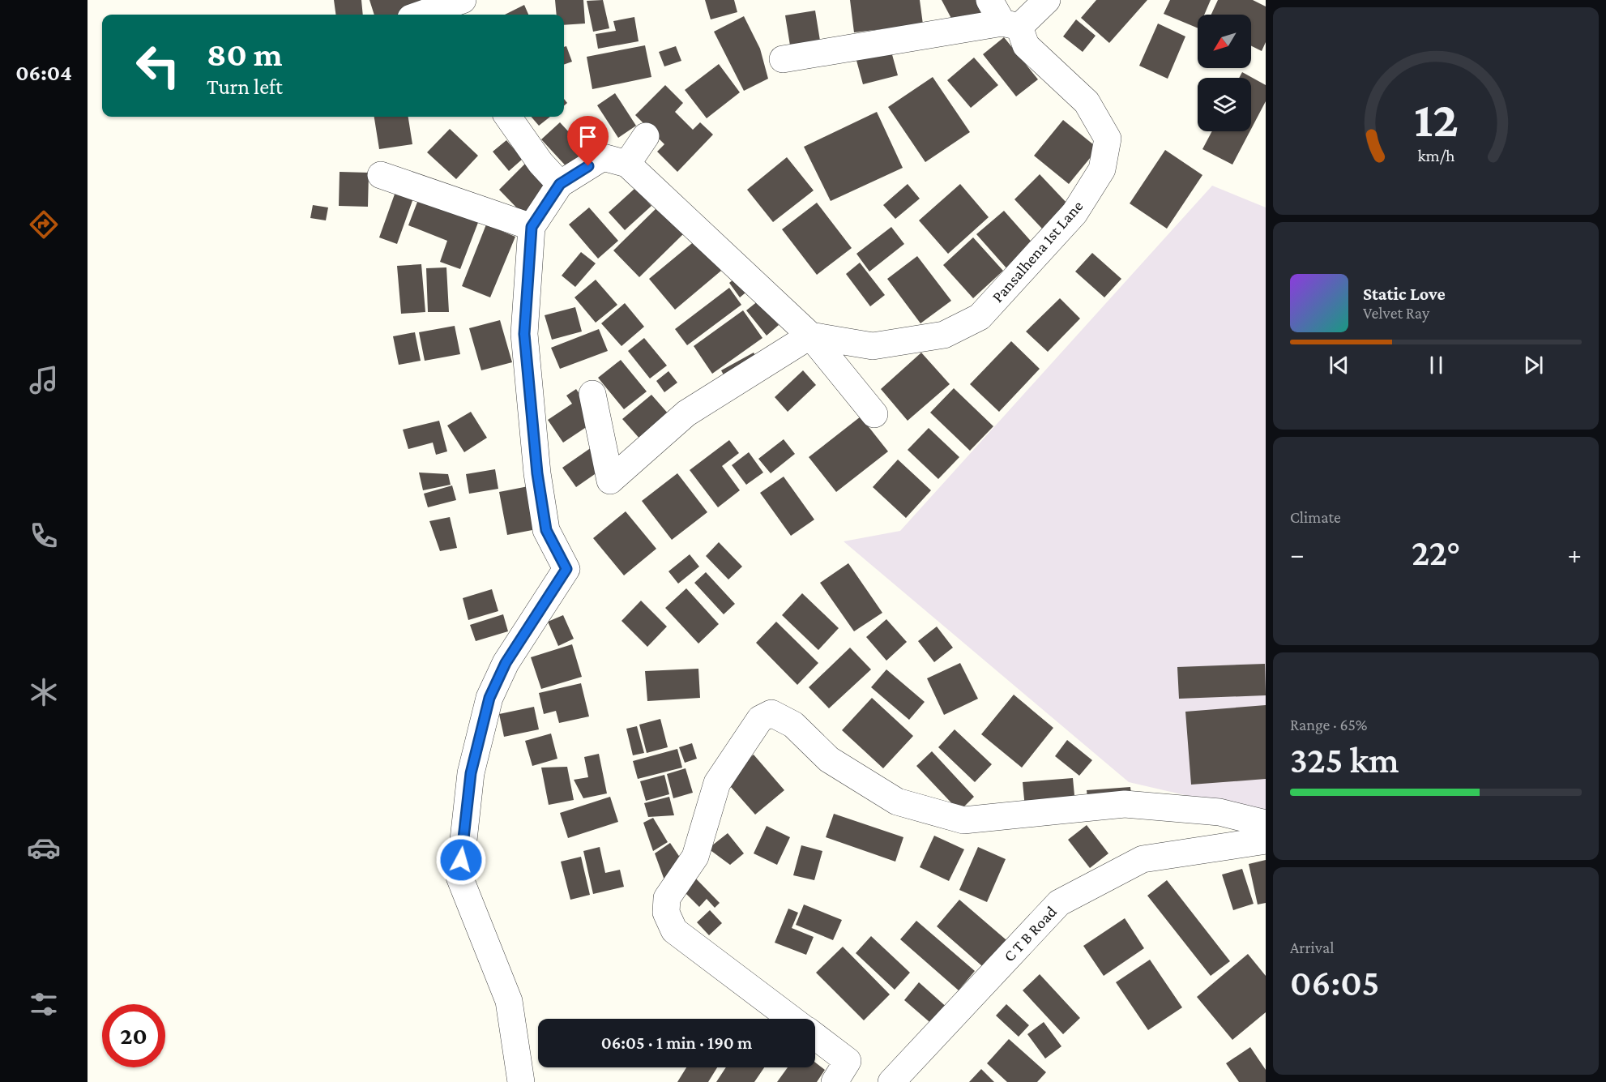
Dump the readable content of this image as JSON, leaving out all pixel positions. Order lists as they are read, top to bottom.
{
  "streets": {
    "street": ["Pansalhena 1st Lane", "C T B Road"]
  },
  "north": "bottom left",
  "page": {
    "tabs": "06:04",
    "turn": ["80 m", "Turn left"],
    "song": ["Static Love", "Velvet Ray"],
    "tile": [
      "Climate",
      ["Range · 65%", "325 km"],
      ["Arrival", "06:05"]
    ],
    "heat": ["−", "22°", "+"],
    "limit": "20",
    "trip": "06:05 · 1 min · 190 m",
    "gauge": ["12", "km/h"]
  }
}
